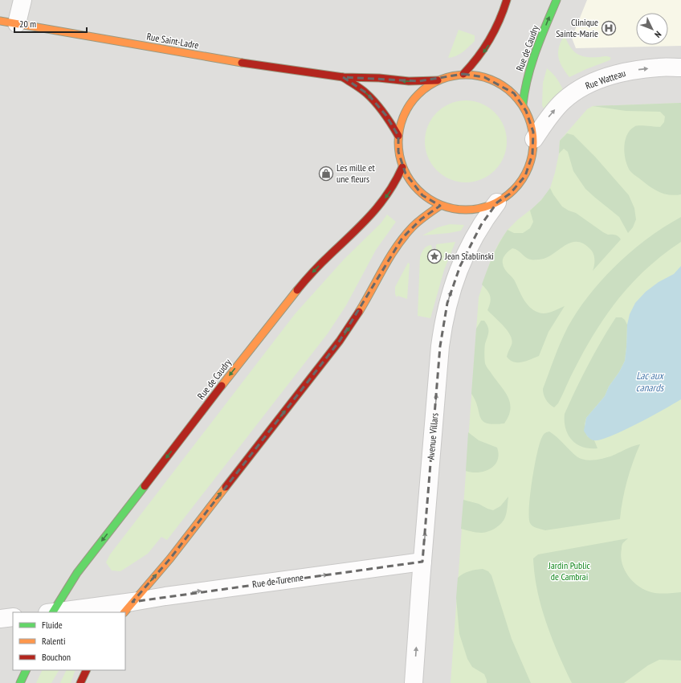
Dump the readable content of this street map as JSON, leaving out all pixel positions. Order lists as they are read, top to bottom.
{
  "streets": {
    "main road": ["Rue Saint-Ladre", "Rue de Caudry"],
    "street": ["Rue Watteau", "Avenue Villars", "Rue de Turenne"]
  },
  "crossings": [
    ["Avenue Villars", "Rue de Turenne"]
  ],
  "one_way": ["Rue Watteau", "Avenue Villars", "Rue de Turenne"],
  "water": ["Lac aux canards"],
  "parks": ["Jardin Public de Cambrai"],
  "places": {
    "hospital": ["Clinique Sainte-Marie"],
    "shop": ["Les mille et une fleurs"],
    "place": ["Jean Stablinski"]
  },
  "legend": ["Fluide", "Ralenti", "Bouchon"],
  "scale_bar": "20 m",
  "north": "bottom right"
}
